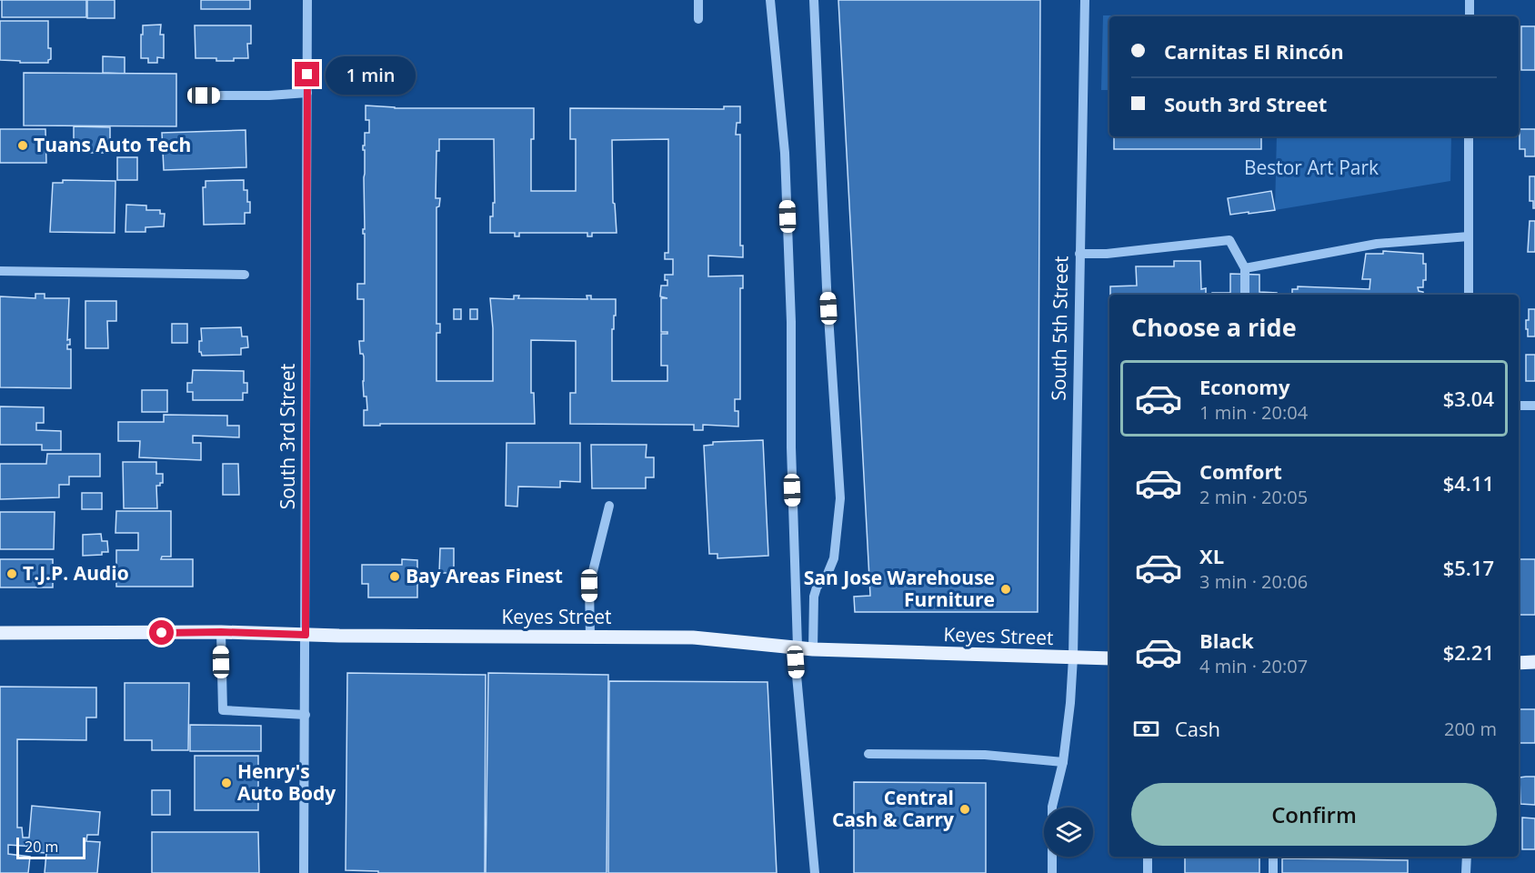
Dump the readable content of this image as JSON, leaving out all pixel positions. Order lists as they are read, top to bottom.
{
  "streets": {
    "main road": ["Keyes Street"],
    "street": ["South 5th Street", "South 3rd Street"]
  },
  "crossings": [
    ["South 5th Street", "Keyes Street"],
    ["South 3rd Street", "Keyes Street"]
  ],
  "parks": ["Bestor Art Park"],
  "places": [
    "Tuans Auto Tech",
    "T.J.P. Audio",
    "Bay Areas Finest",
    "San Jose Warehouse Furniture",
    "Henry's Auto Body",
    "Central Cash & Carry"
  ],
  "scale_bar": "20 m",
  "page": {
    "banner": ["Carnitas El Rincón", "South 3rd Street"],
    "bubble": "1 min",
    "heading": "Choose a ride",
    "list": [
      {
        "name": "Economy",
        "note": "1 min · 20:04",
        "value": "$3.04"
      },
      {
        "name": "Comfort",
        "note": "2 min · 20:05",
        "value": "$4.11"
      },
      {
        "name": "XL",
        "note": "3 min · 20:06",
        "value": "$5.17"
      },
      {
        "name": "Black",
        "note": "4 min · 20:07",
        "value": "$2.21"
      }
    ],
    "pay": ["Cash", "200 m"],
    "buttons": "Confirm",
    "scale": "20 m"
  }
}
